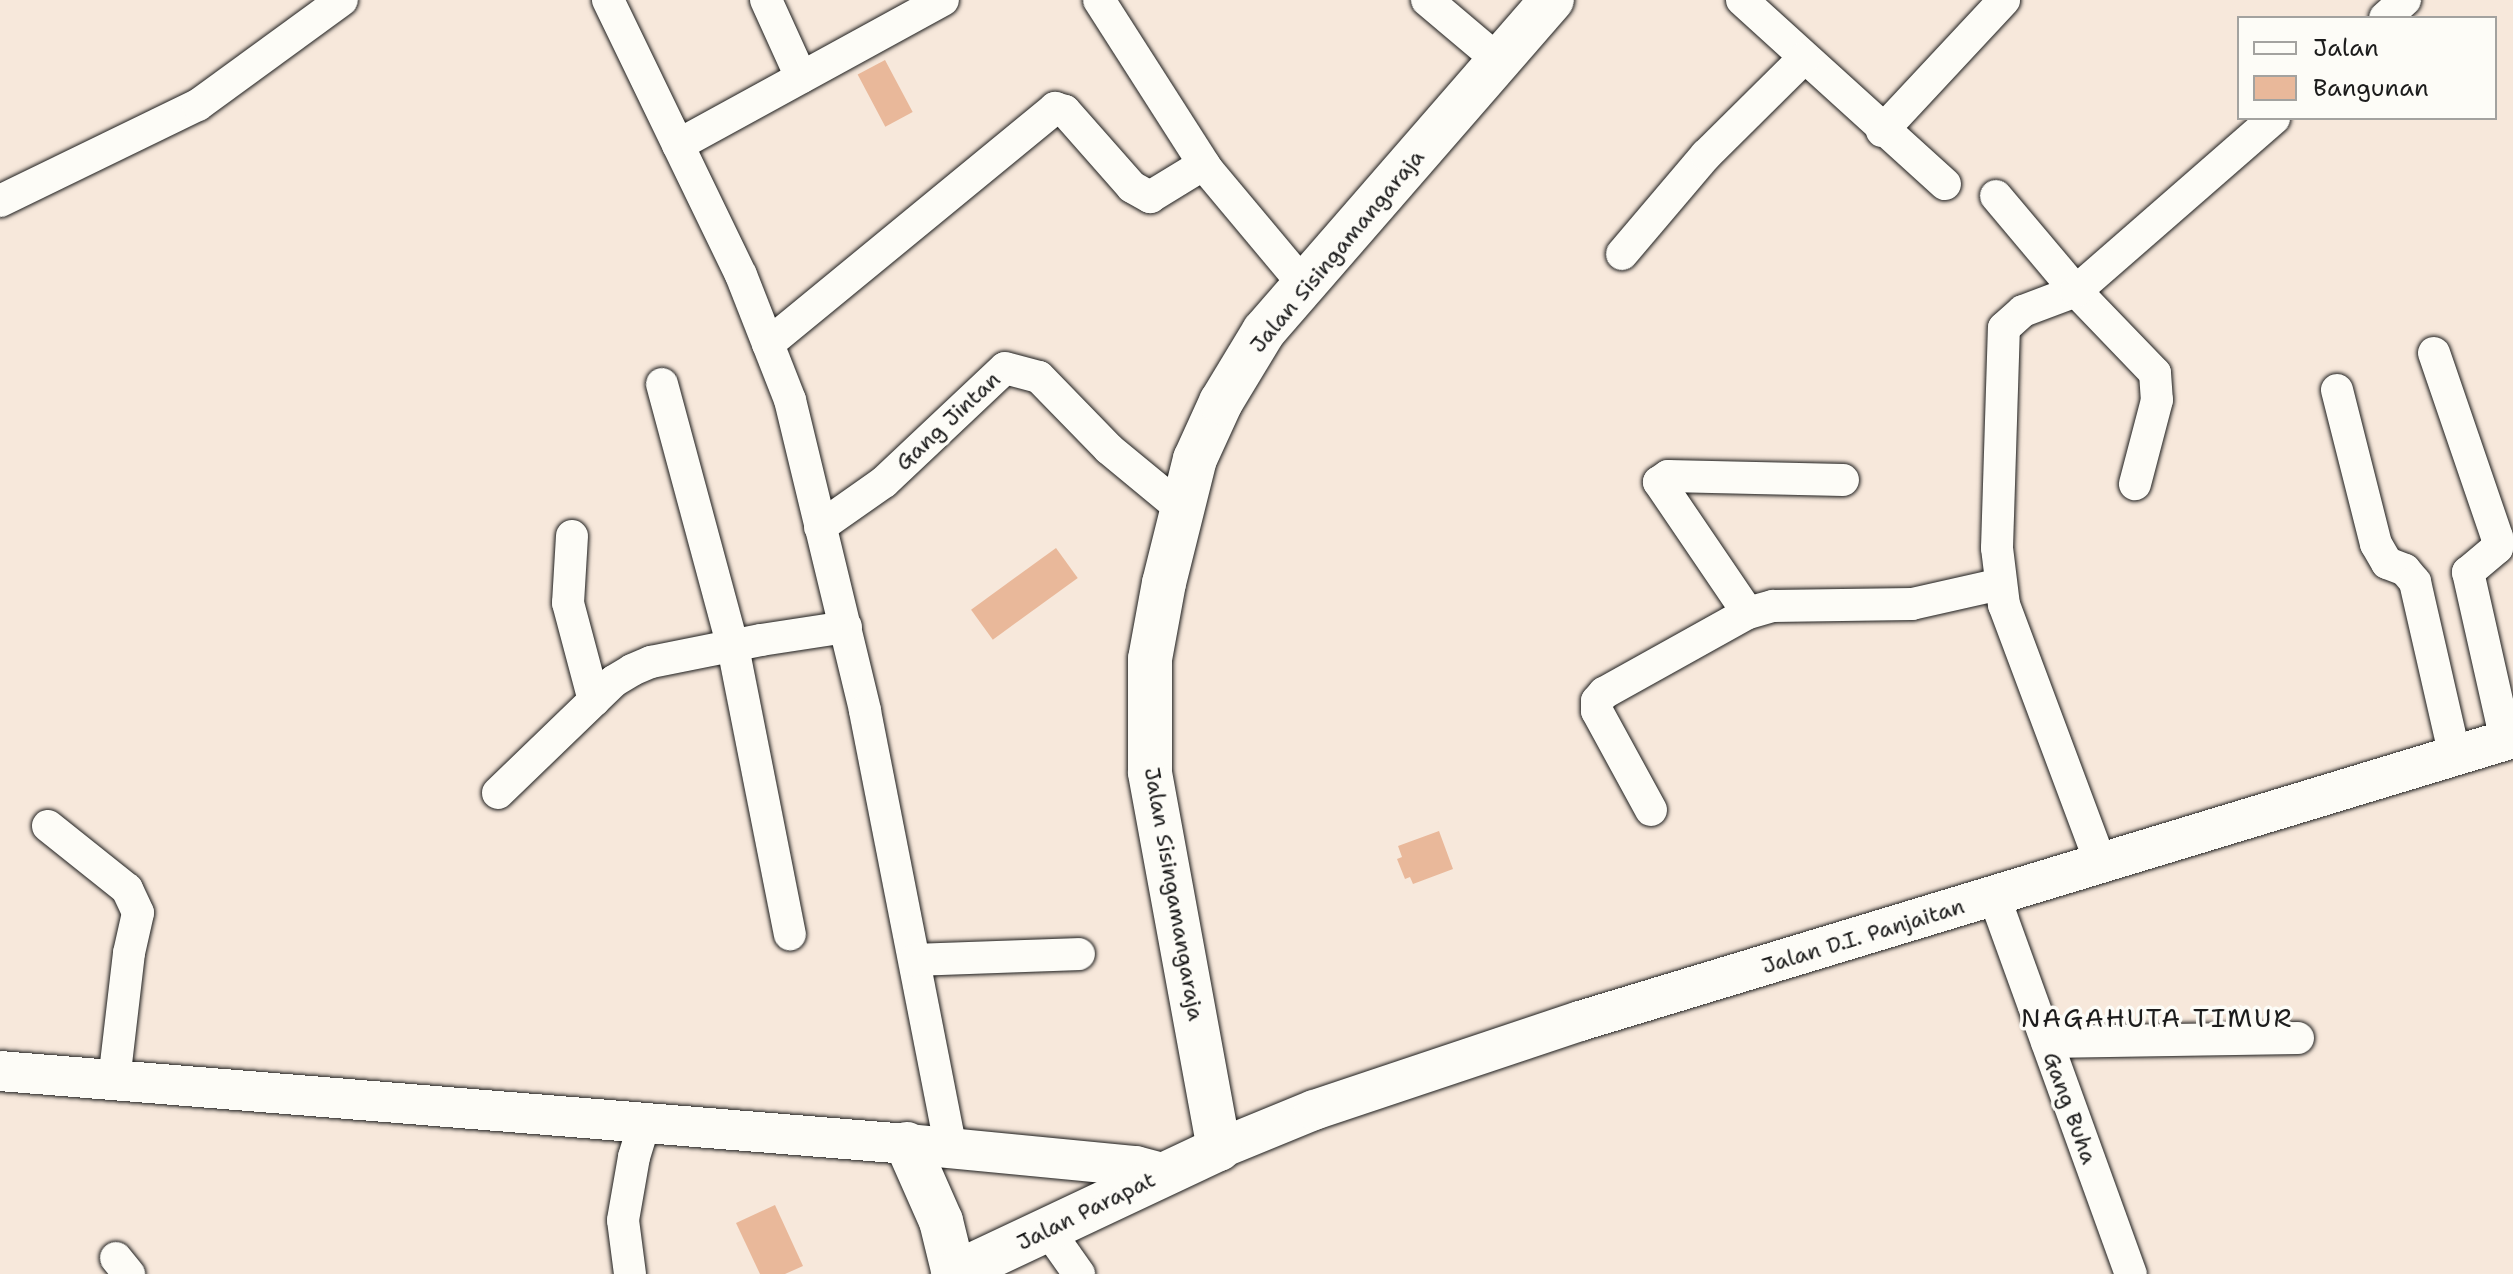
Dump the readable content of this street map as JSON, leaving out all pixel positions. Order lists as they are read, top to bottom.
{
  "streets": {
    "highway": ["Jalan Sisingamangaraja", "Jalan Parapat"],
    "main road": ["Jalan D.I. Panjaitan"],
    "street": ["Gang Jintan", "Gang Buha"]
  },
  "crossings": [
    ["Jalan Sisingamangaraja", "Gang Jintan"],
    ["Jalan Sisingamangaraja", "Jalan D.I. Panjaitan"],
    ["Jalan Sisingamangaraja", "Jalan Parapat"],
    ["Jalan D.I. Panjaitan", "Gang Buha"],
    ["Jalan D.I. Panjaitan", "Jalan Parapat"]
  ],
  "districts": ["NAGAHUTA TIMUR"],
  "legend": ["Jalan", "Bangunan"]
}
